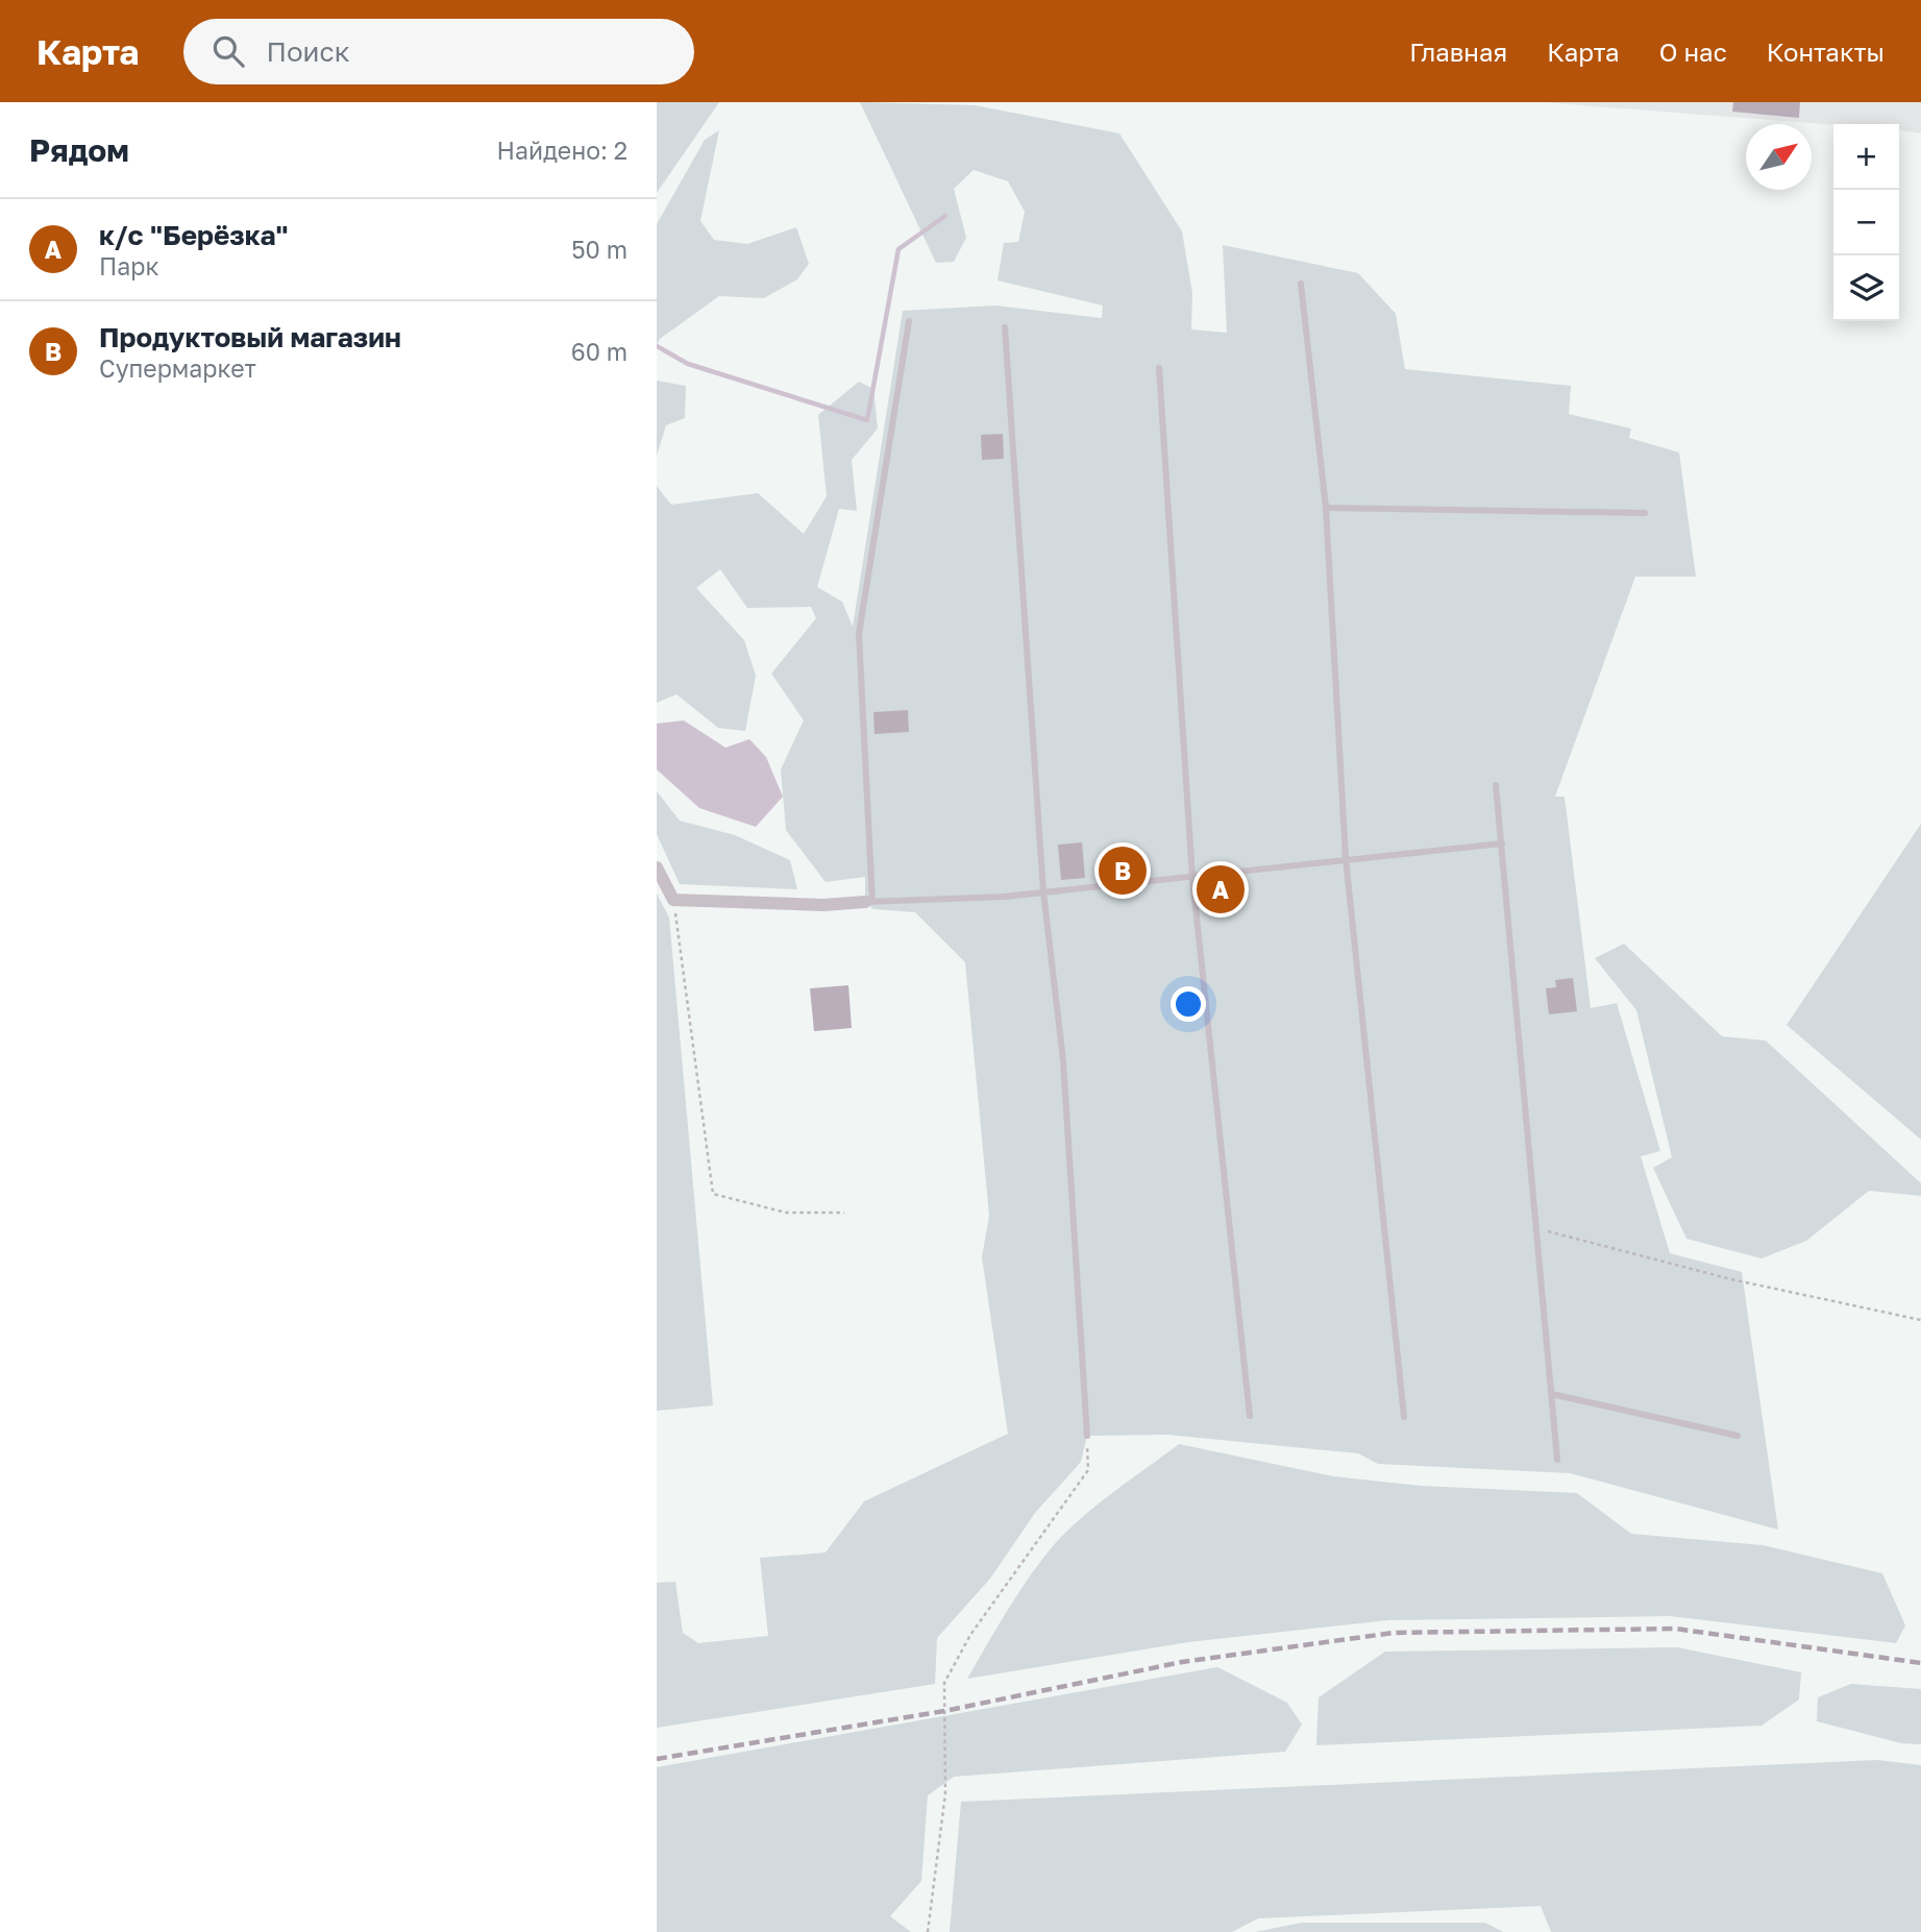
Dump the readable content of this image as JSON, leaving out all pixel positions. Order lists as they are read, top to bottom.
{
  "north": "top right",
  "page": {
    "header": "Карта",
    "search": "Поиск",
    "nav": [
      "Главная",
      "Карта",
      "О нас",
      "Контакты"
    ],
    "heading": ["Рядом", "Найдено: 2"],
    "map_buttons": ["+", "−"],
    "list": [
      {
        "mark": "A",
        "name": "к/с \"Берёзка\"",
        "note": "Парк",
        "value": "50 m"
      },
      {
        "mark": "B",
        "name": "Продуктовый магазин",
        "note": "Супермаркет",
        "value": "60 m"
      }
    ],
    "pins": ["B", "A"]
  }
}
